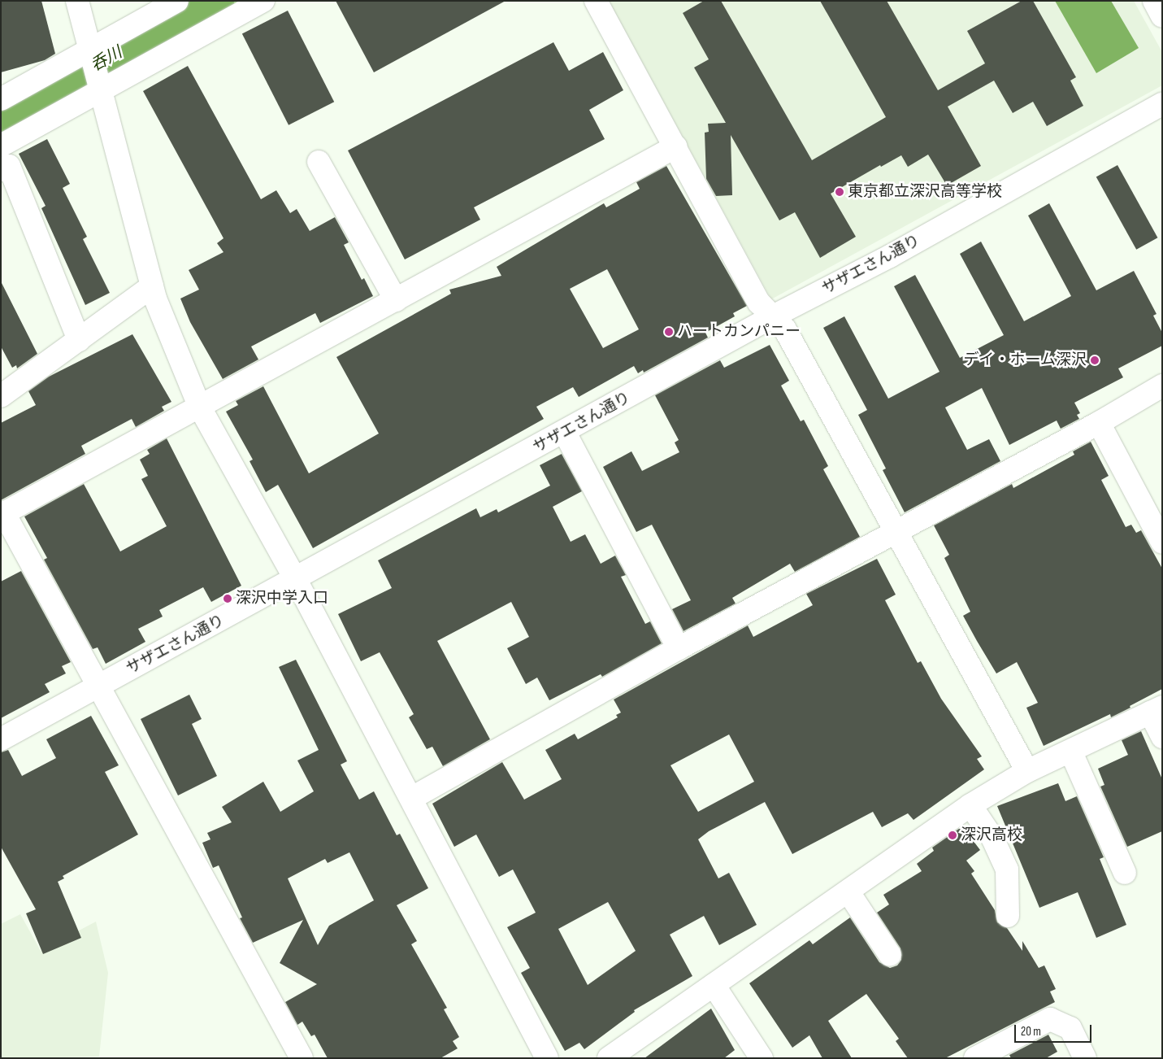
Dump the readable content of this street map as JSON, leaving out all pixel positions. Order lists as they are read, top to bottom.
{
  "streets": {
    "street": ["サザエさん通り"]
  },
  "water": ["呑川"],
  "places": [
    "東京都立深沢高等学校",
    "ハートカンパニー",
    "デイ・ホーム深沢",
    "深沢中学入口",
    "深沢高校"
  ],
  "scale_bar": "20 m"
}
